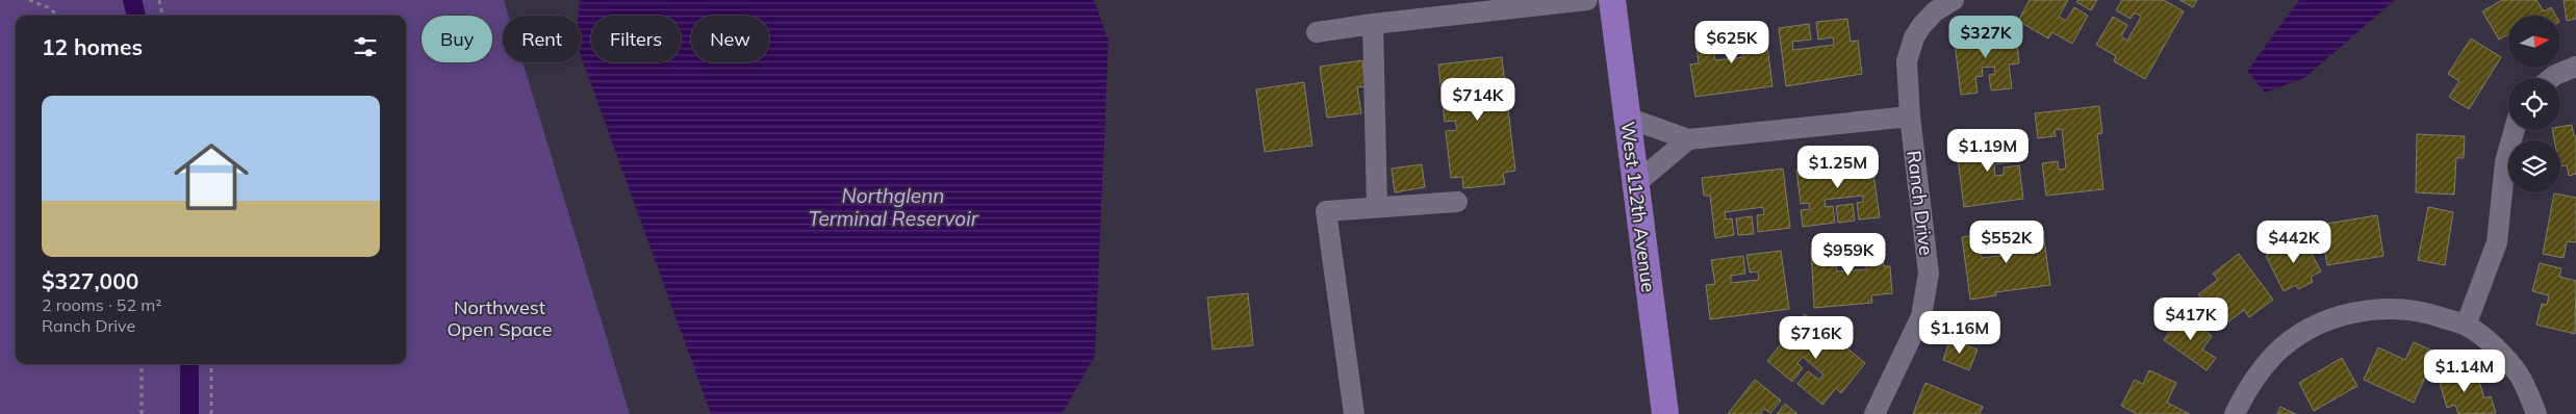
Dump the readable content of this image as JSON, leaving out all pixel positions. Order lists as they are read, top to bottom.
{
  "streets": {
    "main road": ["West 112th Avenue"],
    "street": ["Ranch Drive"]
  },
  "water": ["Northglenn Terminal Reservoir"],
  "parks": ["Northwest Open Space"],
  "north": "right",
  "page": {
    "price": [
      "$327K",
      "$625K",
      "$714K",
      "$1.19M",
      "$1.25M",
      "$552K",
      "$442K",
      "$959K",
      "$417K",
      "$1.16M",
      "$716K",
      "$1.14M"
    ],
    "chip": [
      "Buy",
      "Rent",
      "Filters",
      "New"
    ],
    "heading": "12 homes",
    "list": [
      {
        "name": "$327,000",
        "note": "2 rooms · 52 m² · Ranch Drive"
      }
    ]
  }
}
